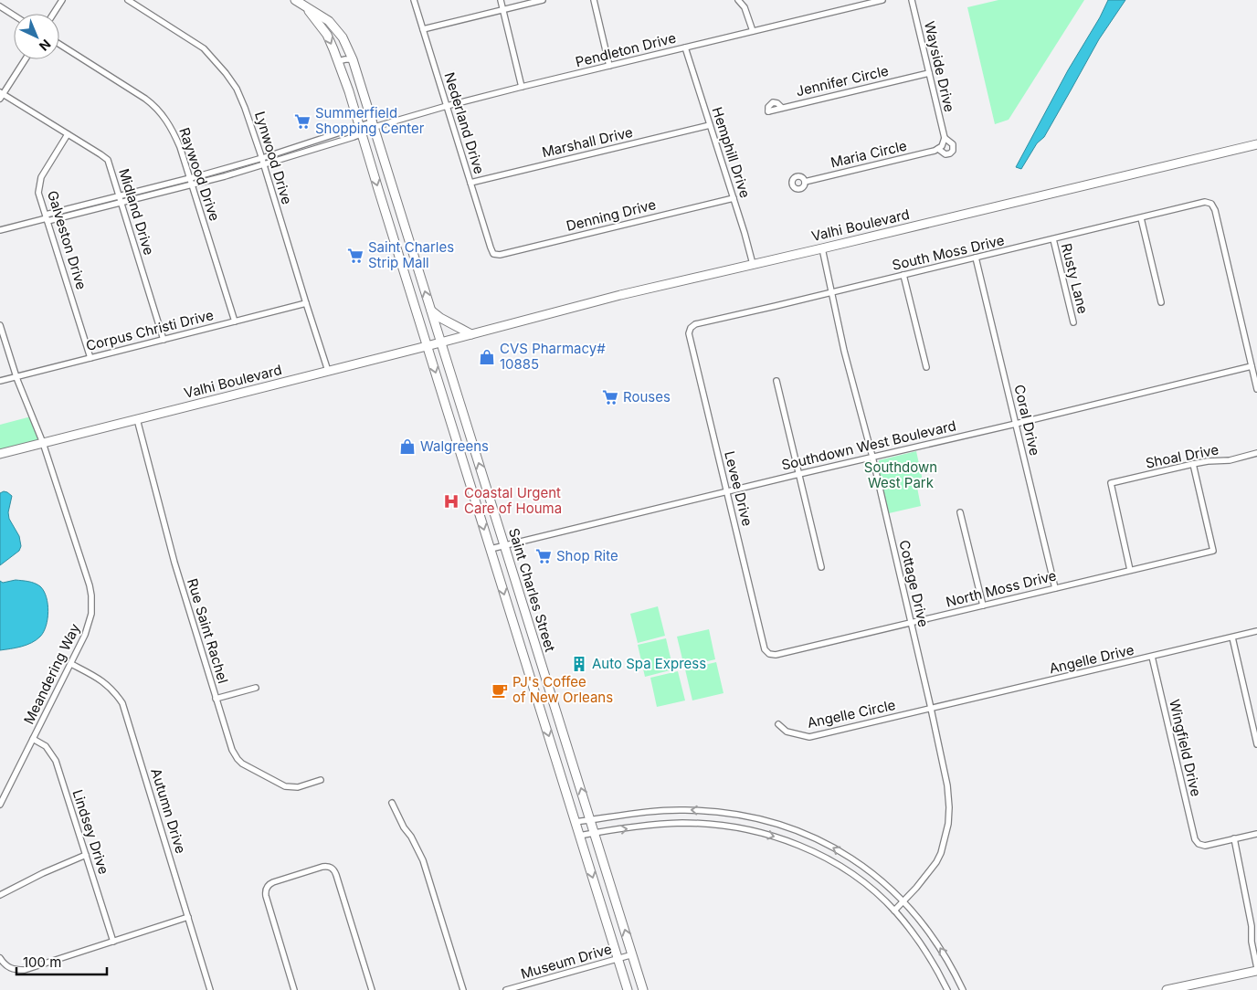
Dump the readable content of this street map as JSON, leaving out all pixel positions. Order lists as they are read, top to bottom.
{
  "streets": {
    "street": [
      "Pendleton Drive",
      "Wayside Drive",
      "Jennifer Circle",
      "Nederland Drive",
      "Marshall Drive",
      "Hemphill Drive",
      "Maria Circle",
      "Lynwood Drive",
      "Raywood Drive",
      "Midland Drive",
      "Denning Drive",
      "Valhi Boulevard",
      "Galveston Drive",
      "South Moss Drive",
      "Rusty Lane",
      "Corpus Christi Drive",
      "Coral Drive",
      "Southdown West Boulevard",
      "Shoal Drive",
      "Levee Drive",
      "Cottage Drive",
      "North Moss Drive",
      "Saint Charles Street",
      "Rue Saint Rachel",
      "Angelle Drive",
      "Meandering Way",
      "Angelle Circle",
      "Wingfield Drive",
      "Autumn Drive",
      "Lindsey Drive",
      "Museum Drive"
    ]
  },
  "crossings": [
    ["Pendleton Drive", "Nederland Drive"],
    ["Pendleton Drive", "Hemphill Drive"],
    ["Pendleton Drive", "Saint Charles Street"],
    ["Wayside Drive", "Jennifer Circle"],
    ["Wayside Drive", "Maria Circle"],
    ["Nederland Drive", "Marshall Drive"],
    ["Nederland Drive", "Denning Drive"],
    ["Marshall Drive", "Hemphill Drive"],
    ["Hemphill Drive", "Denning Drive"],
    ["Hemphill Drive", "Valhi Boulevard"],
    ["Lynwood Drive", "Valhi Boulevard"],
    ["Lynwood Drive", "Corpus Christi Drive"],
    ["Raywood Drive", "Corpus Christi Drive"],
    ["Midland Drive", "Galveston Drive"],
    ["Midland Drive", "Corpus Christi Drive"],
    ["Valhi Boulevard", "Cottage Drive"],
    ["Valhi Boulevard", "Saint Charles Street"],
    ["Valhi Boulevard", "Rue Saint Rachel"],
    ["Valhi Boulevard", "Meandering Way"],
    ["Galveston Drive", "Corpus Christi Drive"],
    ["South Moss Drive", "Rusty Lane"],
    ["South Moss Drive", "Coral Drive"],
    ["South Moss Drive", "Southdown West Boulevard"],
    ["South Moss Drive", "Levee Drive"],
    ["South Moss Drive", "Cottage Drive"],
    ["Corpus Christi Drive", "Meandering Way"],
    ["Coral Drive", "Southdown West Boulevard"],
    ["Coral Drive", "North Moss Drive"],
    ["Southdown West Boulevard", "Levee Drive"],
    ["Southdown West Boulevard", "Cottage Drive"],
    ["Southdown West Boulevard", "Saint Charles Street"],
    ["Shoal Drive", "North Moss Drive"],
    ["Levee Drive", "North Moss Drive"],
    ["Cottage Drive", "North Moss Drive"],
    ["Cottage Drive", "Angelle Drive"],
    ["Cottage Drive", "Angelle Circle"],
    ["Saint Charles Street", "Museum Drive"],
    ["Angelle Drive", "Angelle Circle"],
    ["Angelle Drive", "Wingfield Drive"],
    ["Meandering Way", "Autumn Drive"],
    ["Meandering Way", "Lindsey Drive"]
  ],
  "parks": ["Southdown West Park"],
  "places": {
    "supermarket": [
      "Summerfield Shopping Center",
      "Saint Charles Strip Mall",
      "Rouses",
      "Shop Rite"
    ],
    "shop": ["CVS Pharmacy# 10885", "Walgreens"],
    "hospital": ["Coastal Urgent Care of Houma"],
    "building": ["Auto Spa Express"],
    "cafe": ["PJ's Coffee of New Orleans"]
  },
  "scale_bar": "100 m",
  "north": "bottom right"
}
